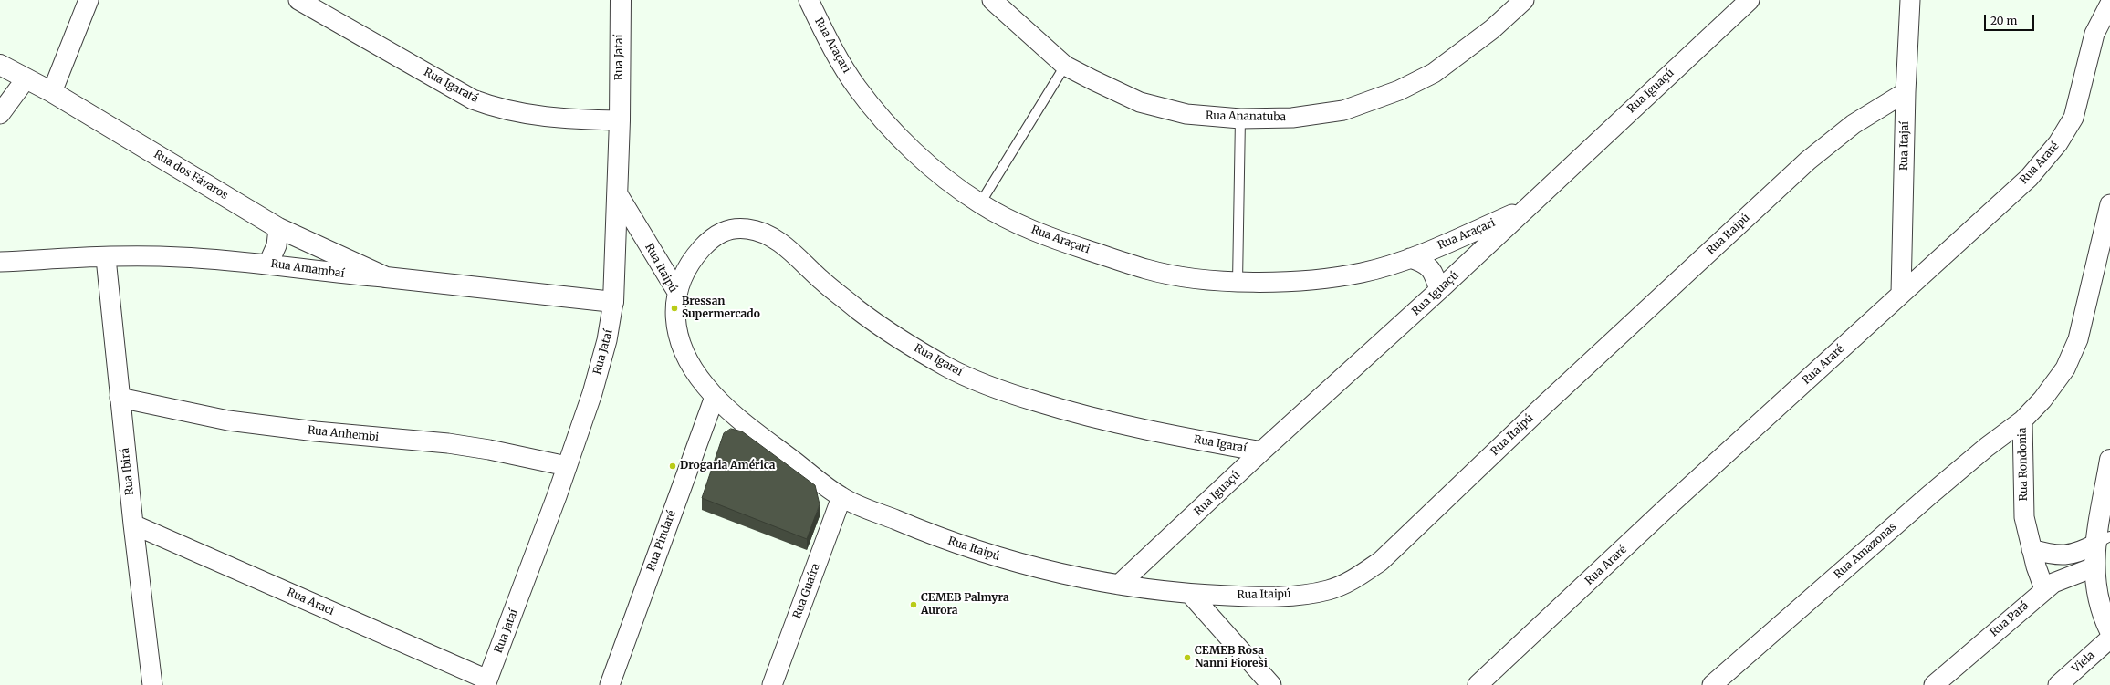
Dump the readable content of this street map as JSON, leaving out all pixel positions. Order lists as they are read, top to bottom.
{
  "streets": {
    "street": [
      "Rua Araçari",
      "Rua Jataí",
      "Rua Igaratá",
      "Rua Iguaçú",
      "Rua Ananatuba",
      "Rua Itajaí",
      "Rua Araré",
      "Rua dos Fávaros",
      "Rua Itaipú",
      "Rua Amambaí",
      "Rua Igaraí",
      "Rua Anhembi",
      "Rua Rondonia",
      "Rua Ibirá",
      "Rua Pindaré",
      "Rua Amazonas",
      "Rua Guaíra",
      "Rua Araci",
      "Rua Pará",
      "Viela"
    ]
  },
  "crossings": [
    ["Rua Araçari", "Rua Iguaçú"],
    ["Rua Jataí", "Rua Igaratá"],
    ["Rua Jataí", "Rua Itaipú"],
    ["Rua Jataí", "Rua Amambaí"],
    ["Rua Jataí", "Rua Anhembi"],
    ["Rua Jataí", "Rua Araci"],
    ["Rua Iguaçú", "Rua Itaipú"],
    ["Rua Iguaçú", "Rua Igaraí"],
    ["Rua Itajaí", "Rua Araré"],
    ["Rua Itajaí", "Rua Itaipú"],
    ["Rua dos Fávaros", "Rua Amambaí"],
    ["Rua Itaipú", "Rua Igaraí"],
    ["Rua Itaipú", "Rua Pindaré"],
    ["Rua Itaipú", "Rua Guaíra"],
    ["Rua Amambaí", "Rua Ibirá"],
    ["Rua Anhembi", "Rua Ibirá"],
    ["Rua Rondonia", "Rua Amazonas"],
    ["Rua Rondonia", "Rua Pará"],
    ["Rua Ibirá", "Rua Araci"]
  ],
  "places": [
    "Bressan Supermercado",
    "Drogaria América",
    "CEMEB Palmyra Aurora",
    "CEMEB Rosa Nanni Fioresi"
  ],
  "scale_bar": "20 m"
}
